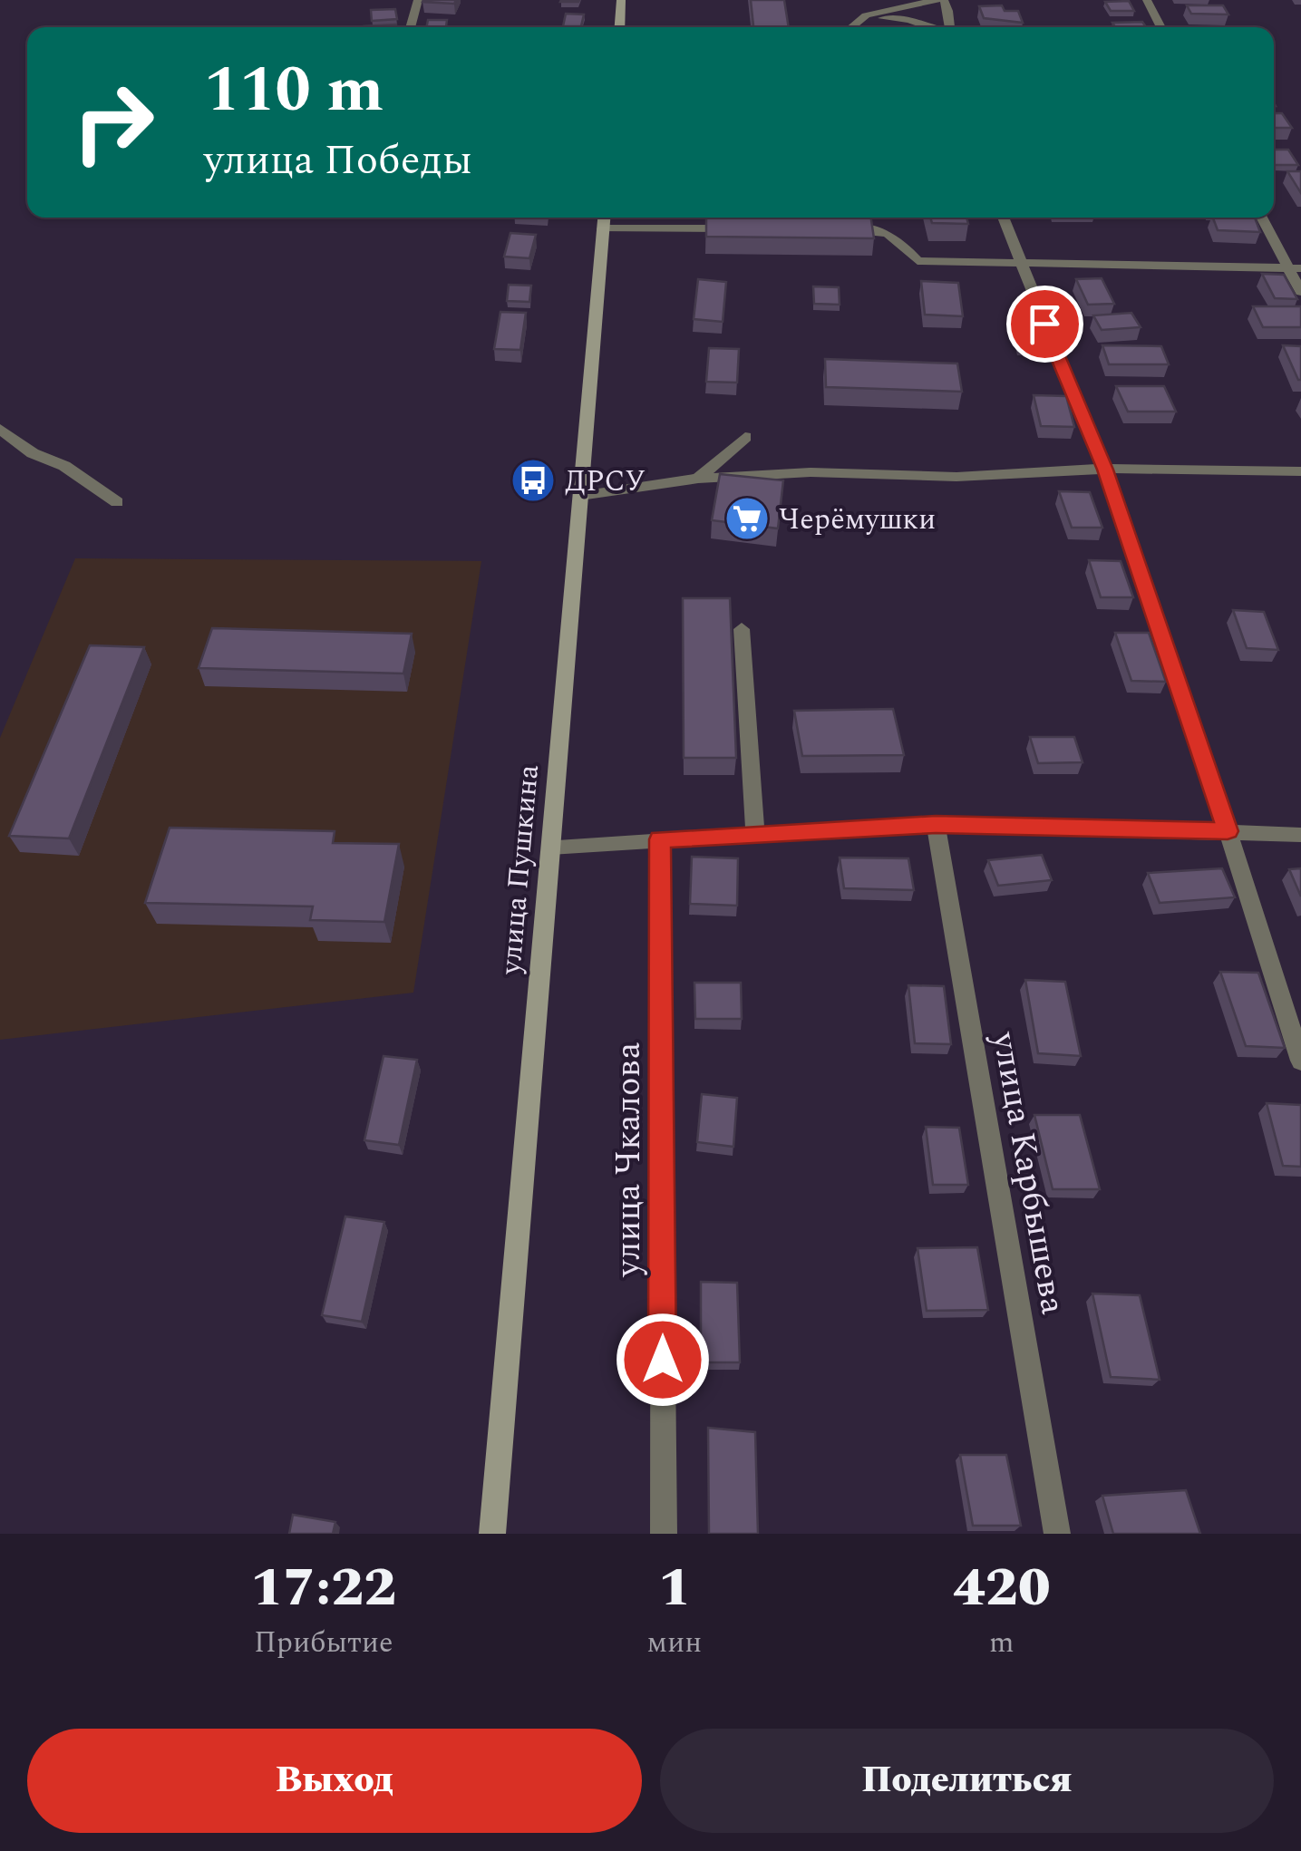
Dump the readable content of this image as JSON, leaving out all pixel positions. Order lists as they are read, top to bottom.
{
  "streets": {
    "main road": ["улица Пушкина"],
    "street": ["улица Чкалова", "улица Карбышева"]
  },
  "places": {
    "bus stop": ["ДРСУ"],
    "supermarket": ["Черёмушки"]
  },
  "page": {
    "turn": ["110 m", "улица Победы"],
    "eta": [
      "17:22",
      "Прибытие",
      "1",
      "мин",
      "420",
      "m"
    ],
    "buttons": ["Выход", "Поделиться"]
  }
}
